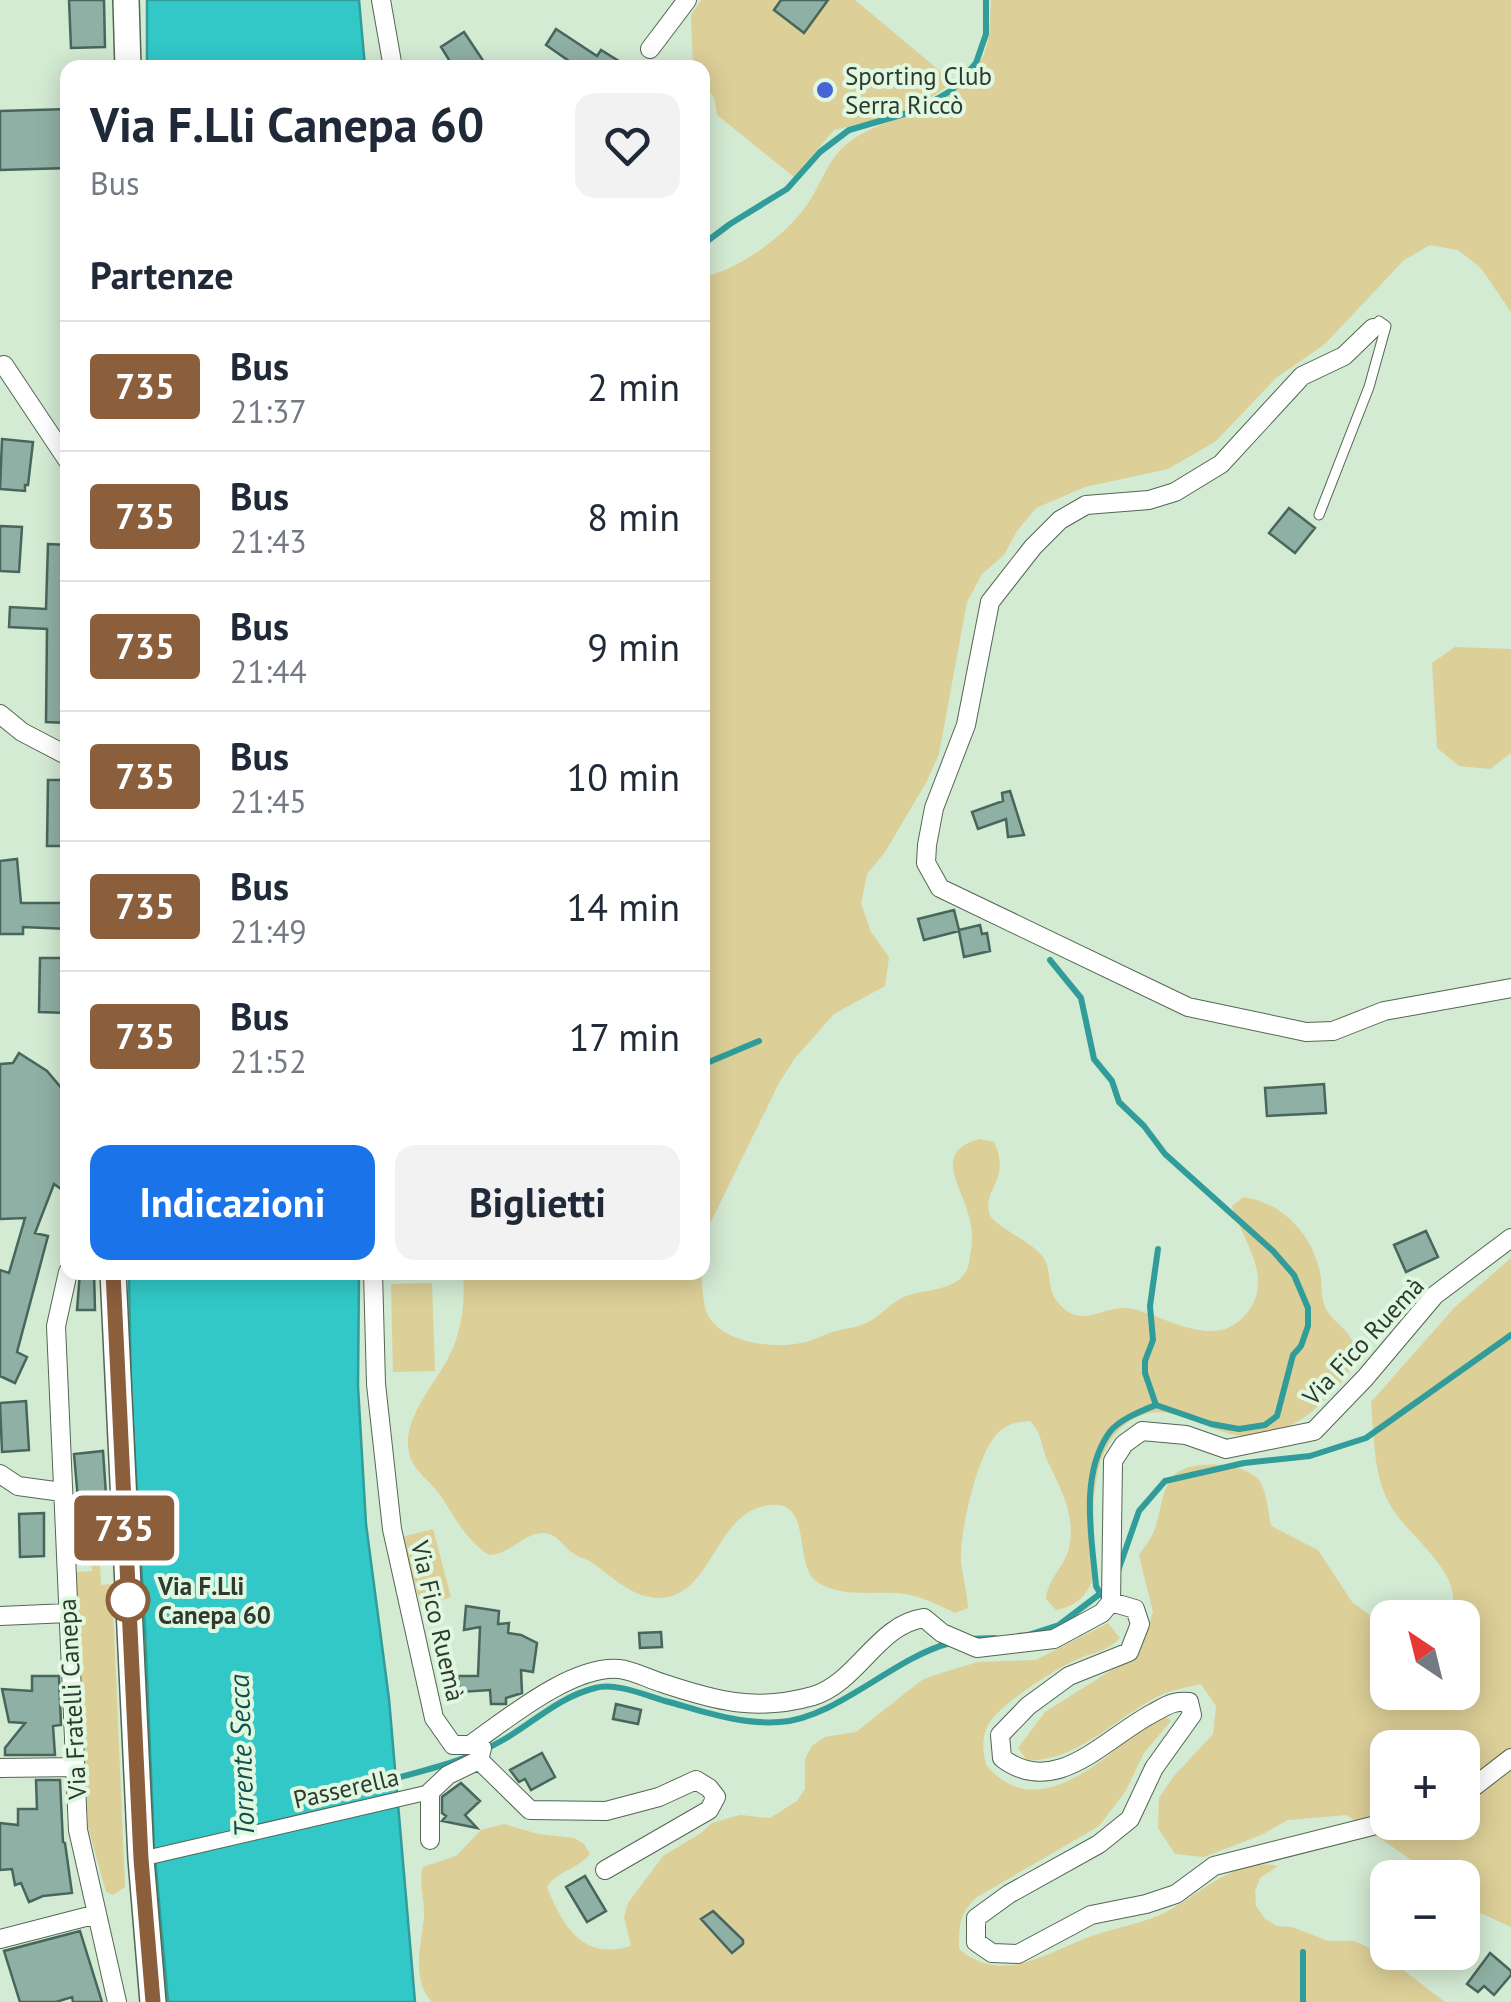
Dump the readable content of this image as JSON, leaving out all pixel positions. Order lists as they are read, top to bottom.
{
  "streets": {
    "street": ["Via Fico Ruemà", "Via Fratelli Canepa", "Passerella"]
  },
  "water": ["Torrente Secca"],
  "places": ["Sporting Club Serra Riccò", "Via F.Lli Canepa 60"],
  "lines": ["bus line 735"],
  "north": "top left",
  "page": {
    "on_map": "735",
    "heading": [
      ["Via F.Lli Canepa 60", "Bus"],
      "Partenze"
    ],
    "list": [
      {
        "mark": "735",
        "name": "Bus",
        "note": "21:37",
        "value": "2 min"
      },
      {
        "mark": "735",
        "name": "Bus",
        "note": "21:43",
        "value": "8 min"
      },
      {
        "mark": "735",
        "name": "Bus",
        "note": "21:44",
        "value": "9 min"
      },
      {
        "mark": "735",
        "name": "Bus",
        "note": "21:45",
        "value": "10 min"
      },
      {
        "mark": "735",
        "name": "Bus",
        "note": "21:49",
        "value": "14 min"
      },
      {
        "mark": "735",
        "name": "Bus",
        "note": "21:52",
        "value": "17 min"
      }
    ],
    "buttons": ["Indicazioni", "Biglietti"],
    "map_buttons": ["+", "−"]
  }
}
